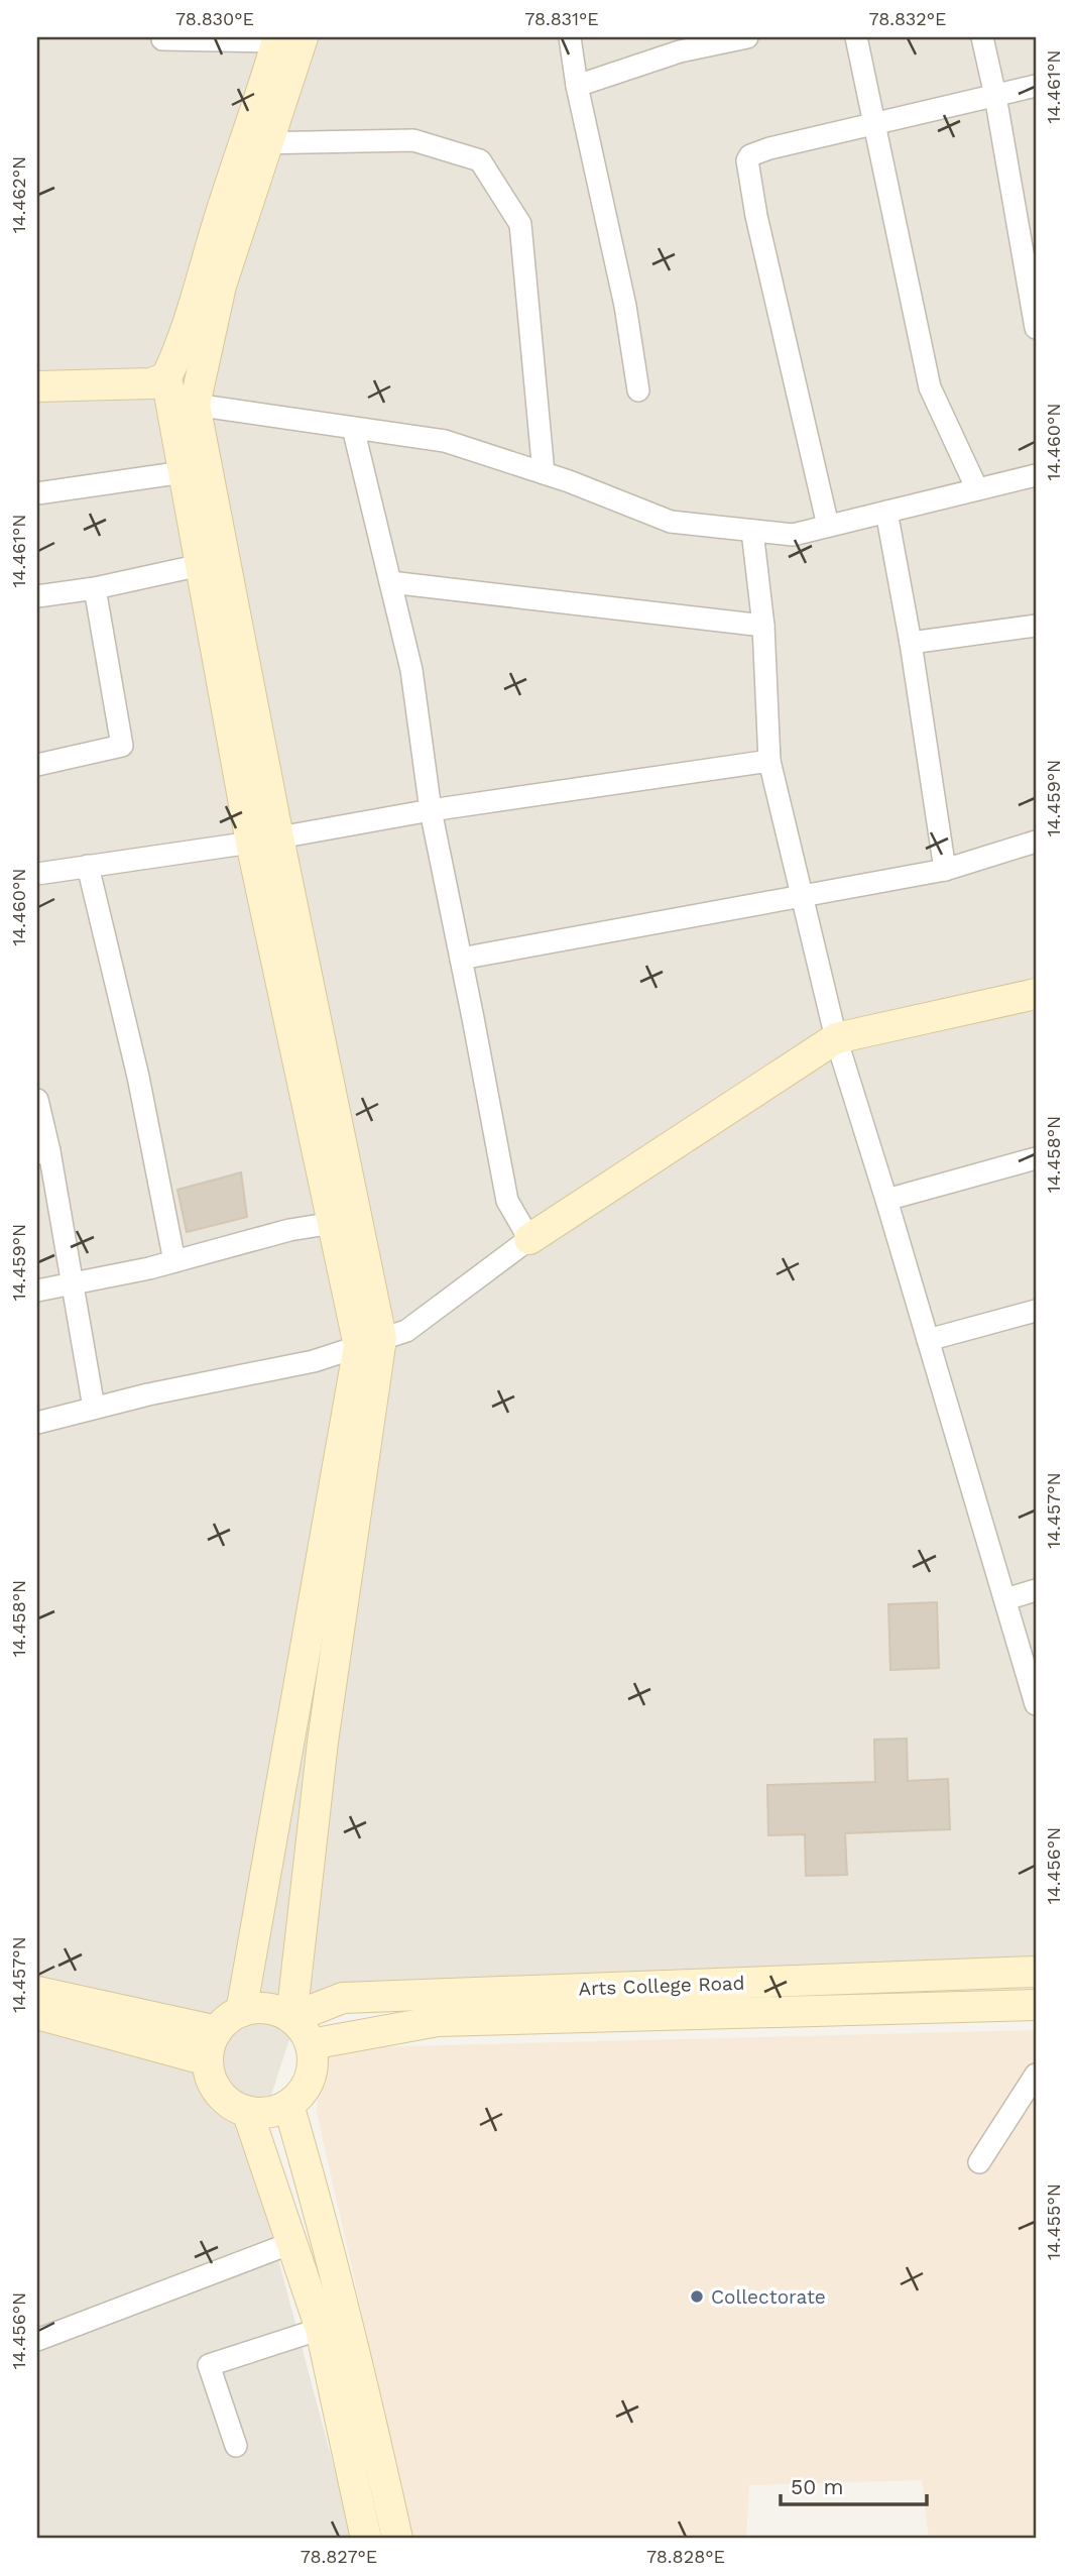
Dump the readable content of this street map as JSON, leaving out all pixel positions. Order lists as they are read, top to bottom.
{
  "streets": {
    "main road": ["Arts College Road"]
  },
  "places": ["Collectorate"],
  "scale_bar": "50 m",
  "coordinates": [
    "78.830°E",
    "78.831°E",
    "78.832°E",
    "14.461°N",
    "14.462°N",
    "14.460°N",
    "14.459°N",
    "14.458°N",
    "14.457°N",
    "14.456°N",
    "14.455°N",
    "78.827°E",
    "78.828°E"
  ]
}
